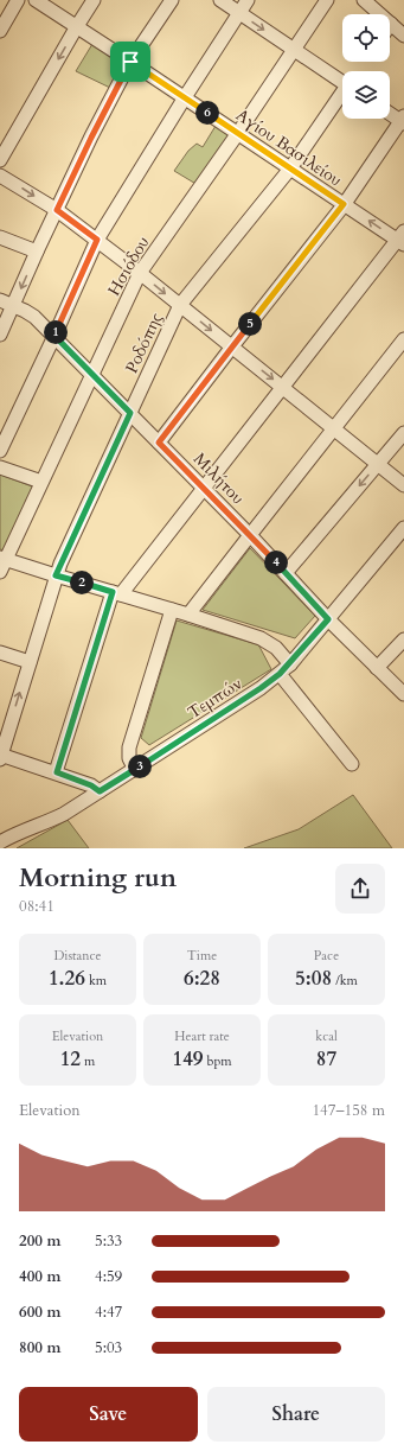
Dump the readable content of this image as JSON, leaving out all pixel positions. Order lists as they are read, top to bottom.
{
  "streets": {
    "street": [
      "Αγίου Βασιλείου",
      "Ησιόδου",
      "Ροδόπης",
      "Μιλήτου",
      "Τεμπών"
    ]
  },
  "crossings": [
    ["Αγίου Βασιλείου", "Ησιόδου"],
    ["Αγίου Βασιλείου", "Ροδόπης"],
    ["Ησιόδου", "Μιλήτου"],
    ["Ροδόπης", "Μιλήτου"],
    ["Μιλήτου", "Τεμπών"]
  ],
  "page": {
    "pins": [
      "6",
      "5",
      "1",
      "4",
      "2",
      "3"
    ],
    "heading": ["Morning run", "08:41"],
    "stats": [
      ["Distance", "1.26 km"],
      ["Time", "6:28"],
      ["Pace", "5:08 /km"],
      ["Elevation", "12 m"],
      ["Heart rate", "149 bpm"],
      ["kcal", "87"]
    ],
    "chart": ["Elevation", "147–158 m"],
    "list": [
      {
        "name": "200 m",
        "note": "5:33"
      },
      {
        "name": "400 m",
        "note": "4:59"
      },
      {
        "name": "600 m",
        "note": "4:47"
      },
      {
        "name": "800 m",
        "note": "5:03"
      }
    ],
    "buttons": ["Save", "Share"]
  }
}
